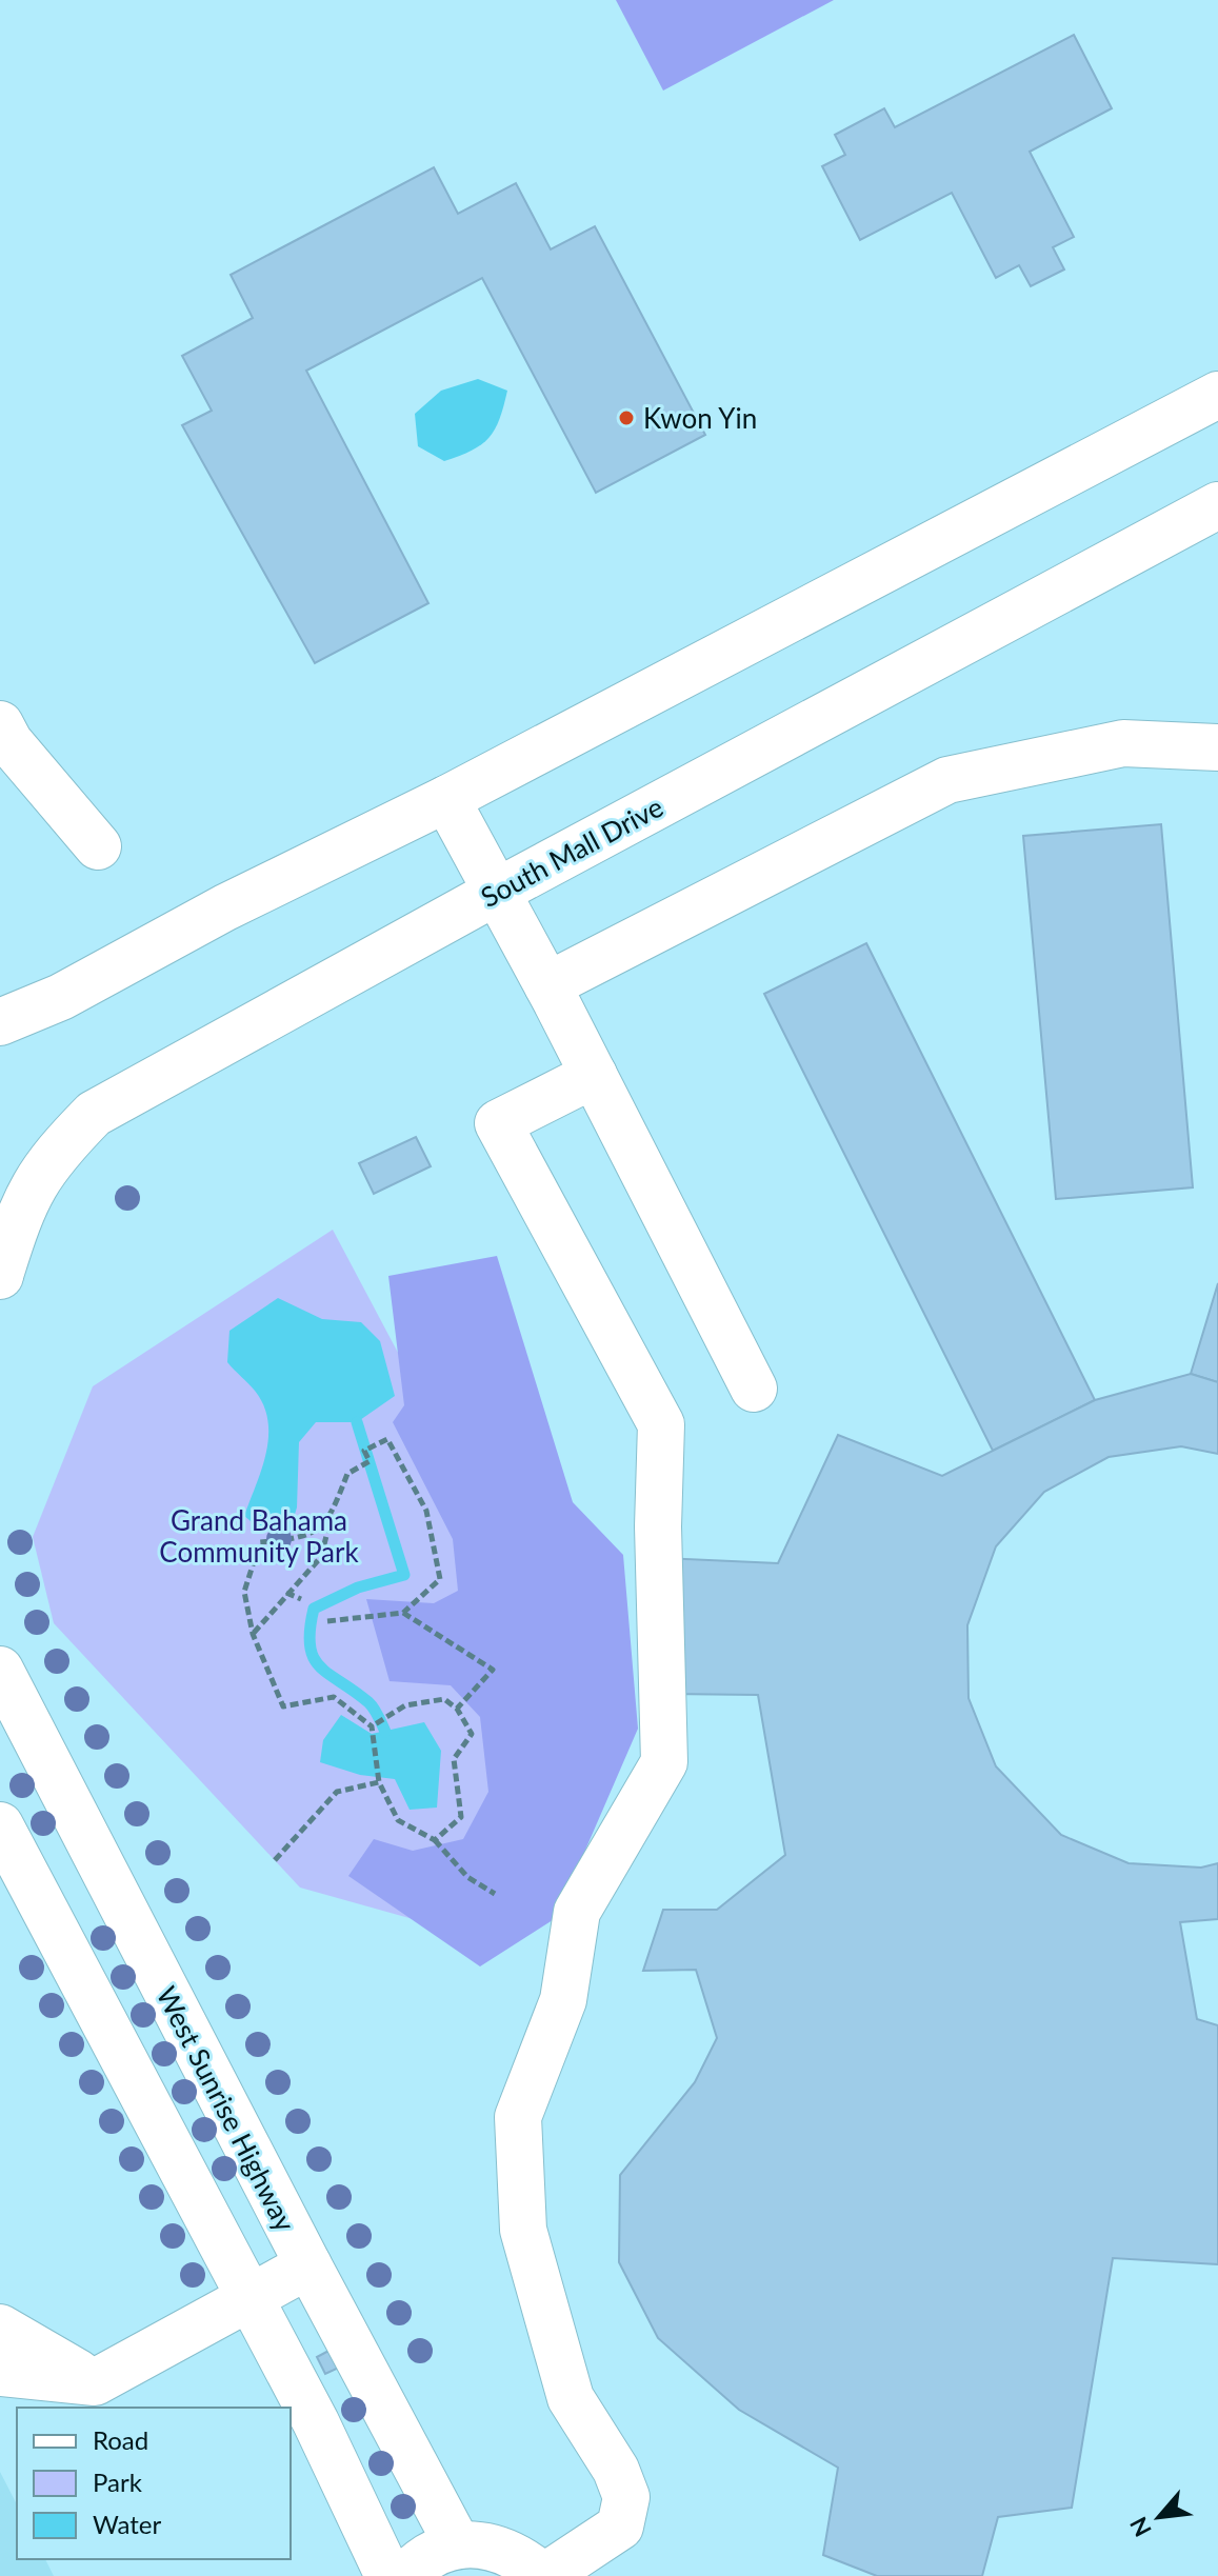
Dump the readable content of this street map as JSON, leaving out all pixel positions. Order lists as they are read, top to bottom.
{
  "streets": {
    "street": ["South Mall Drive", "West Sunrise Highway"]
  },
  "parks": ["Grand Bahama Community Park"],
  "places": ["Kwon Yin"],
  "legend": ["Road", "Park", "Water"],
  "north": "bottom left"
}
